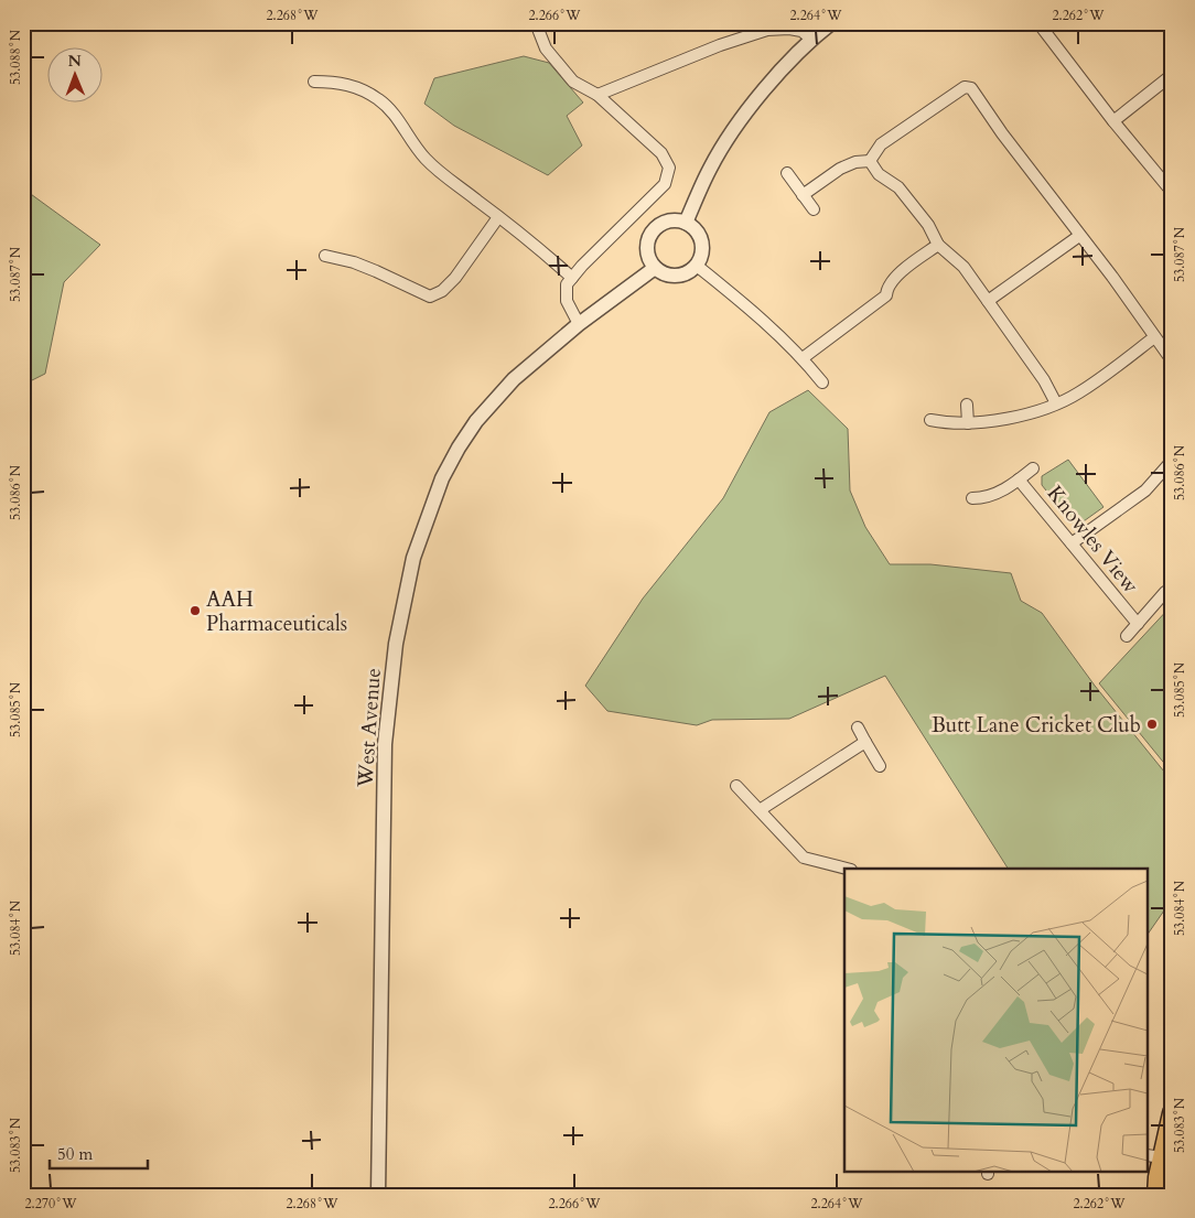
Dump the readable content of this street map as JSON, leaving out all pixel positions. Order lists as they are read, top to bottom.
{
  "streets": {
    "street": ["Knowles View", "West Avenue"]
  },
  "places": ["AAH Pharmaceuticals", "Butt Lane Cricket Club"],
  "scale_bar": "50 m",
  "north": "top",
  "coordinates": [
    "2.268°W",
    "2.266°W",
    "2.264°W",
    "2.262°W",
    "53.088°N",
    "53.087°N",
    "53.086°N",
    "53.085°N",
    "53.084°N",
    "53.083°N",
    "2.270°W"
  ]
}
